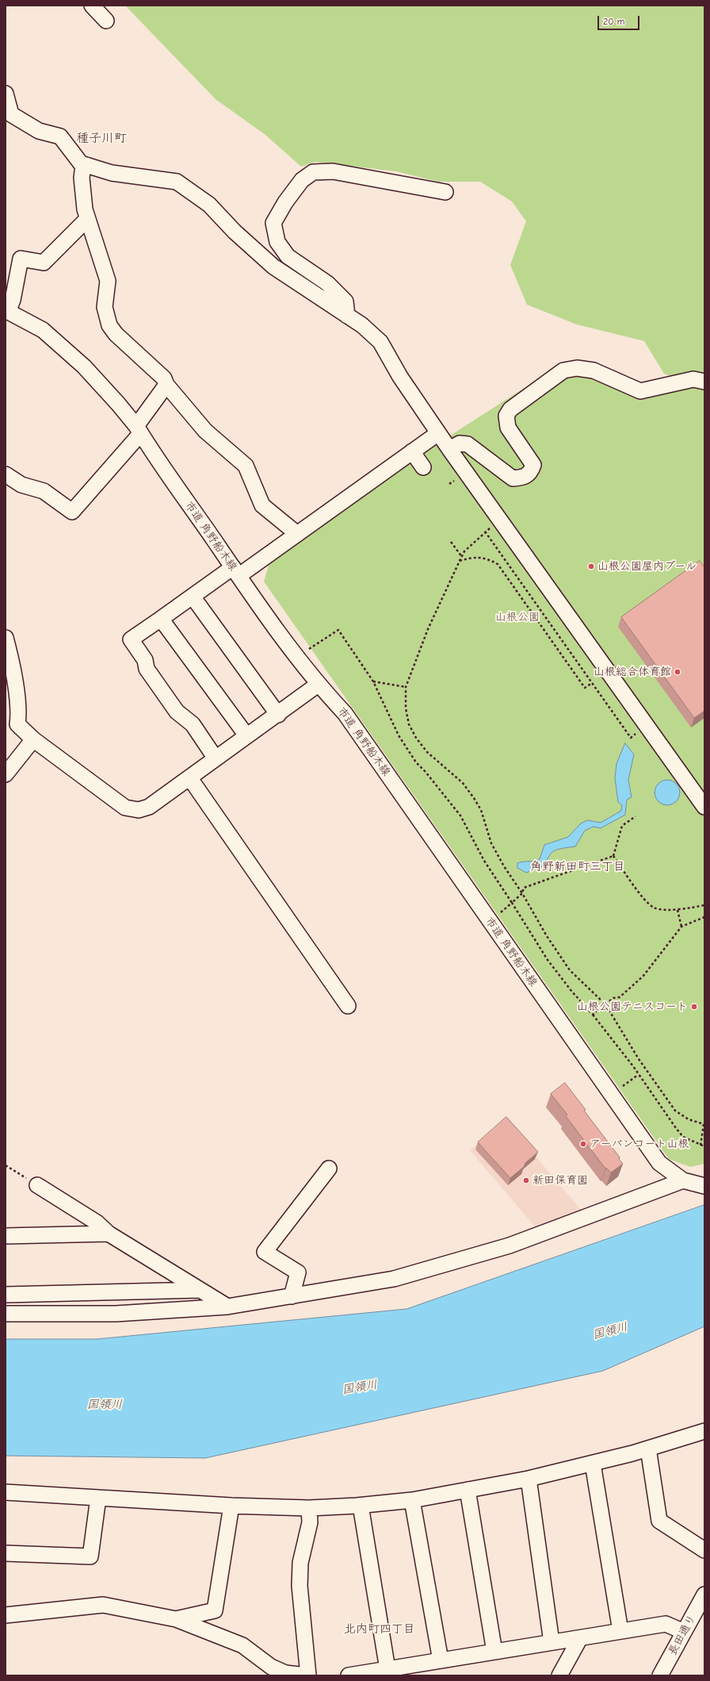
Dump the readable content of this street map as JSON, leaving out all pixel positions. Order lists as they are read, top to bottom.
{
  "streets": {
    "street": ["市道 角野船木線", "長田通り"]
  },
  "districts": ["種子川町", "角野新田町三丁目", "北内町四丁目"],
  "water": ["国領川"],
  "parks": ["山根公園"],
  "places": [
    "山根公園屋内プール",
    "山根総合体育館",
    "山根公園テニスコート",
    "アーバンコート山根",
    "新田保育園"
  ],
  "scale_bar": "20 m"
}
